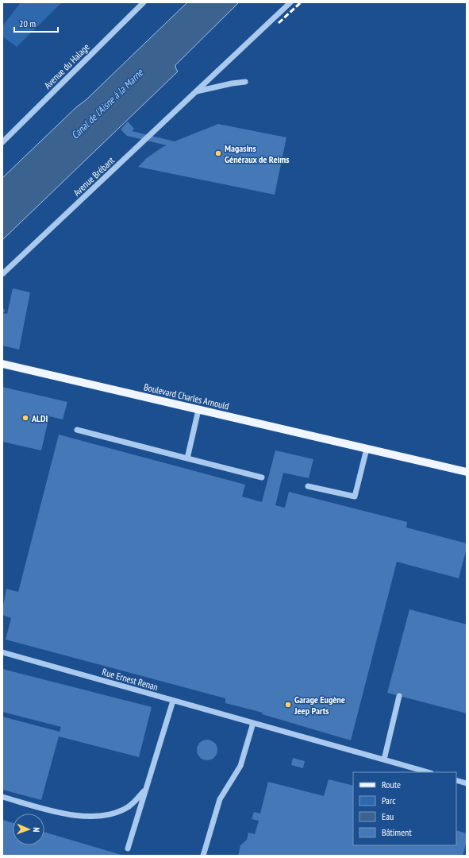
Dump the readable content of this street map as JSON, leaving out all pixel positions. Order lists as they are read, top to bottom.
{
  "streets": {
    "main road": ["Boulevard Charles Arnould"],
    "street": ["Avenue du Halage", "Avenue Brébant", "Rue Ernest Renan"]
  },
  "water": ["Canal de l'Aisne à la Marne"],
  "places": ["Magasins Généraux de Reims", "ALDI", "Garage Eugène Jeep Parts"],
  "legend": [
    "Route",
    "Parc",
    "Eau",
    "Bâtiment"
  ],
  "scale_bar": "20 m",
  "north": "right"
}
